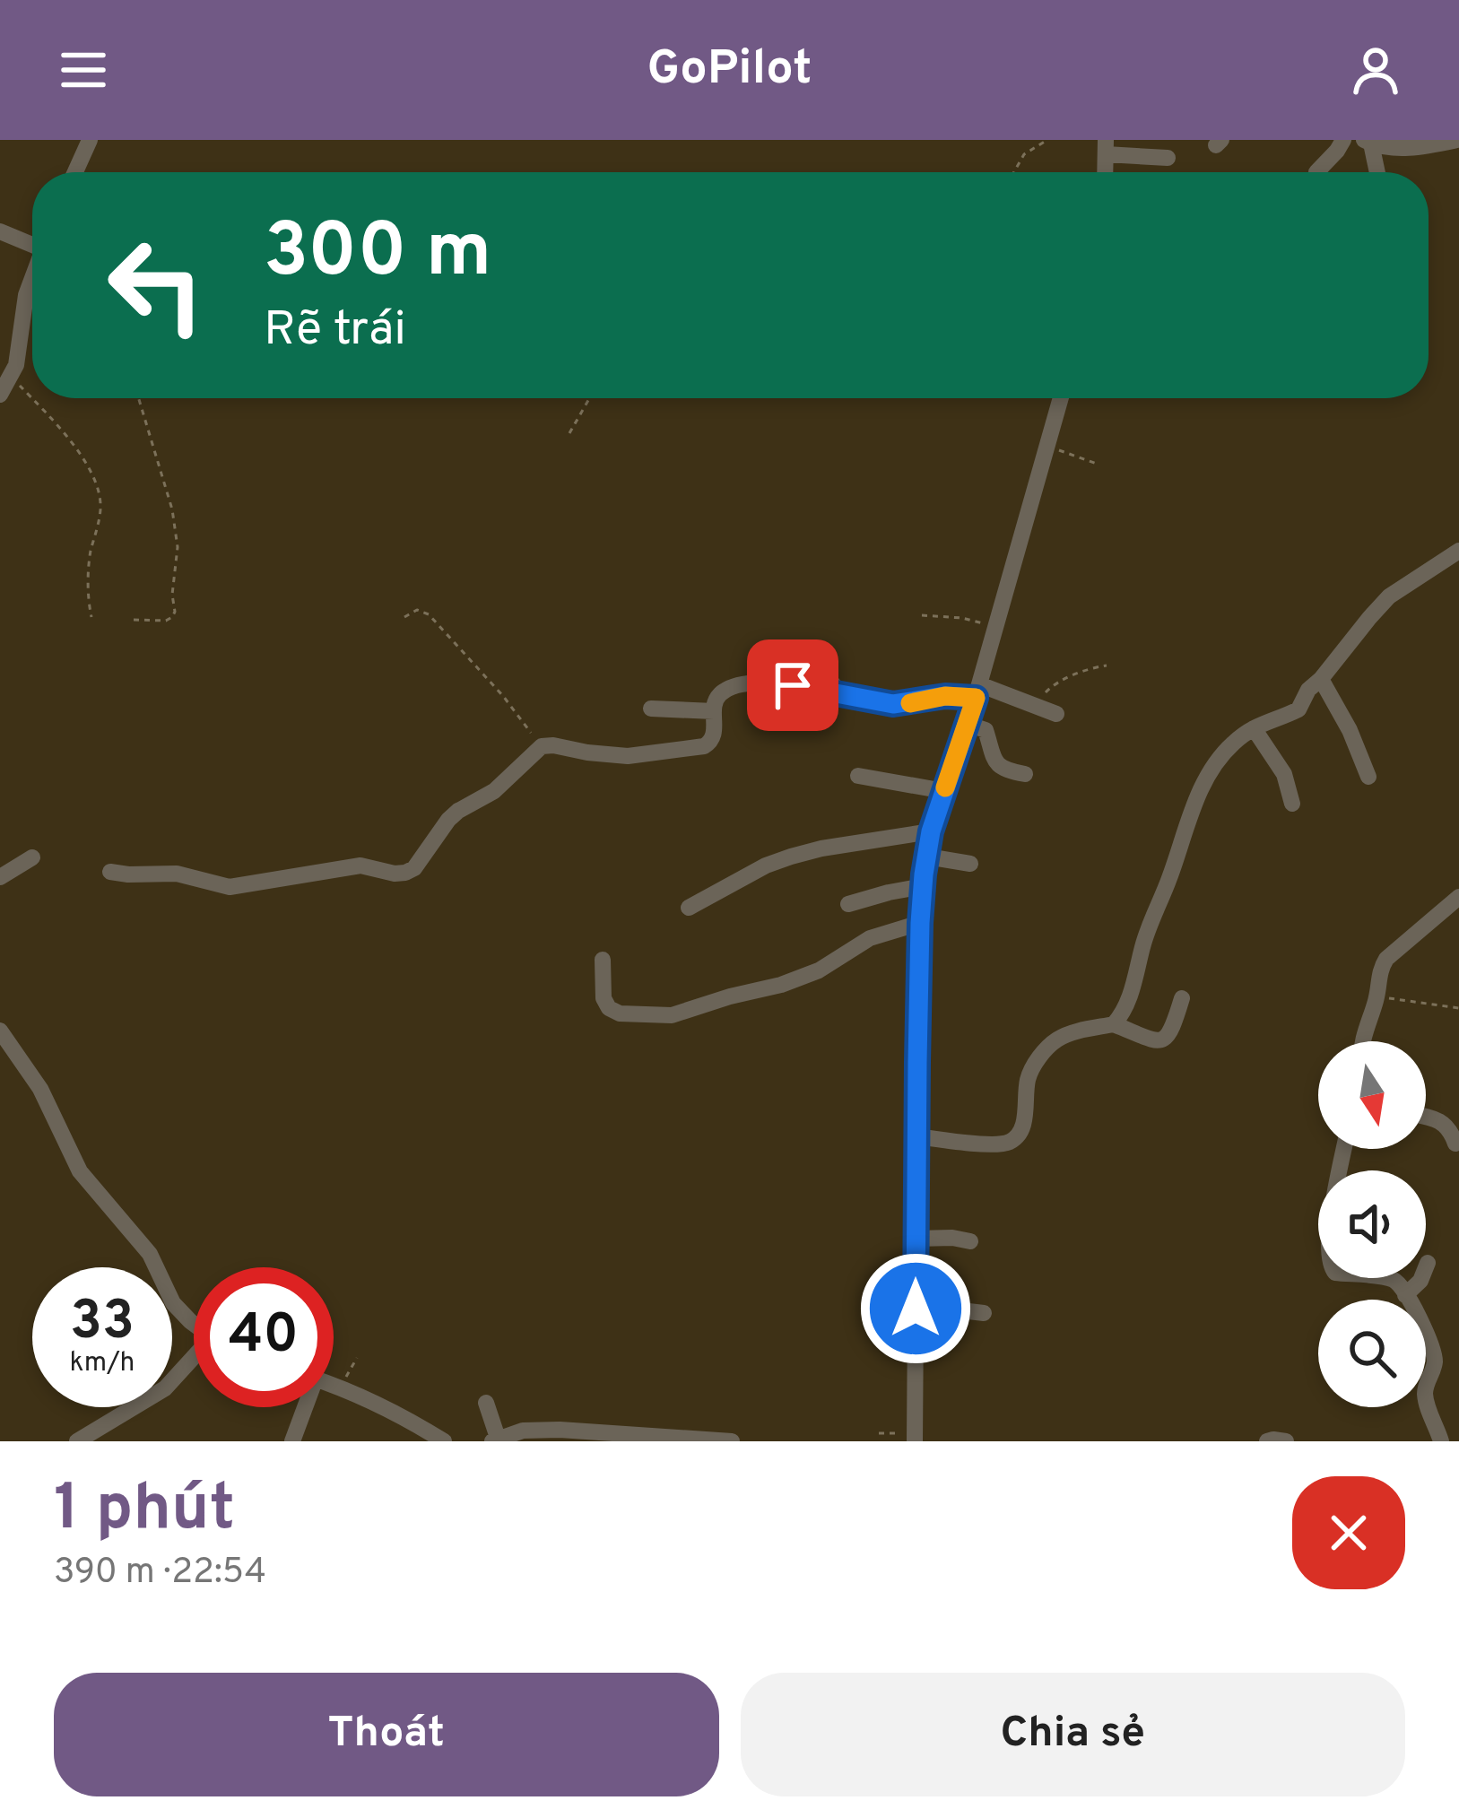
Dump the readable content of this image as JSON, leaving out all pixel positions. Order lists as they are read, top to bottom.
{
  "north": "bottom",
  "page": {
    "header": "GoPilot",
    "turn": ["300 m", "Rẽ trái"],
    "speed": "33 km/h",
    "limit": "40",
    "heading": ["1 phút", "390 m · 22:54"],
    "buttons": ["Thoát", "Chia sẻ"]
  }
}
